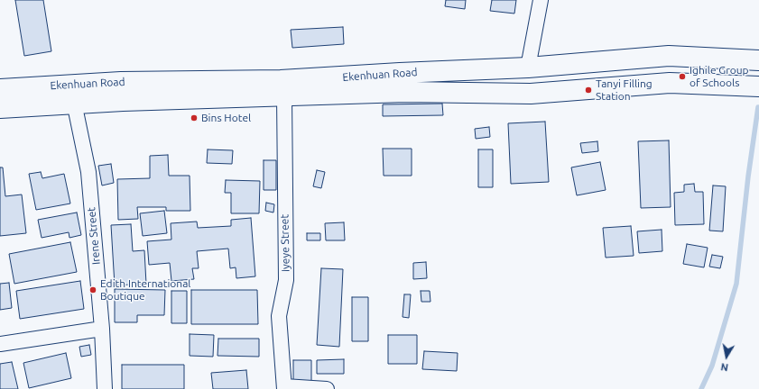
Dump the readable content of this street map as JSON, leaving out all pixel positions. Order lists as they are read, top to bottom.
{
  "streets": {
    "main road": ["Ekenhuan Road"],
    "street": ["Irene Street", "Iyeye Street"]
  },
  "crossings": [
    ["Ekenhuan Road", "Irene Street"],
    ["Ekenhuan Road", "Iyeye Street"]
  ],
  "places": [
    "Ighile Group of Schools",
    "Tanyi Filling Station",
    "Bins Hotel",
    "Edith International Boutique"
  ],
  "north": "bottom"
}
